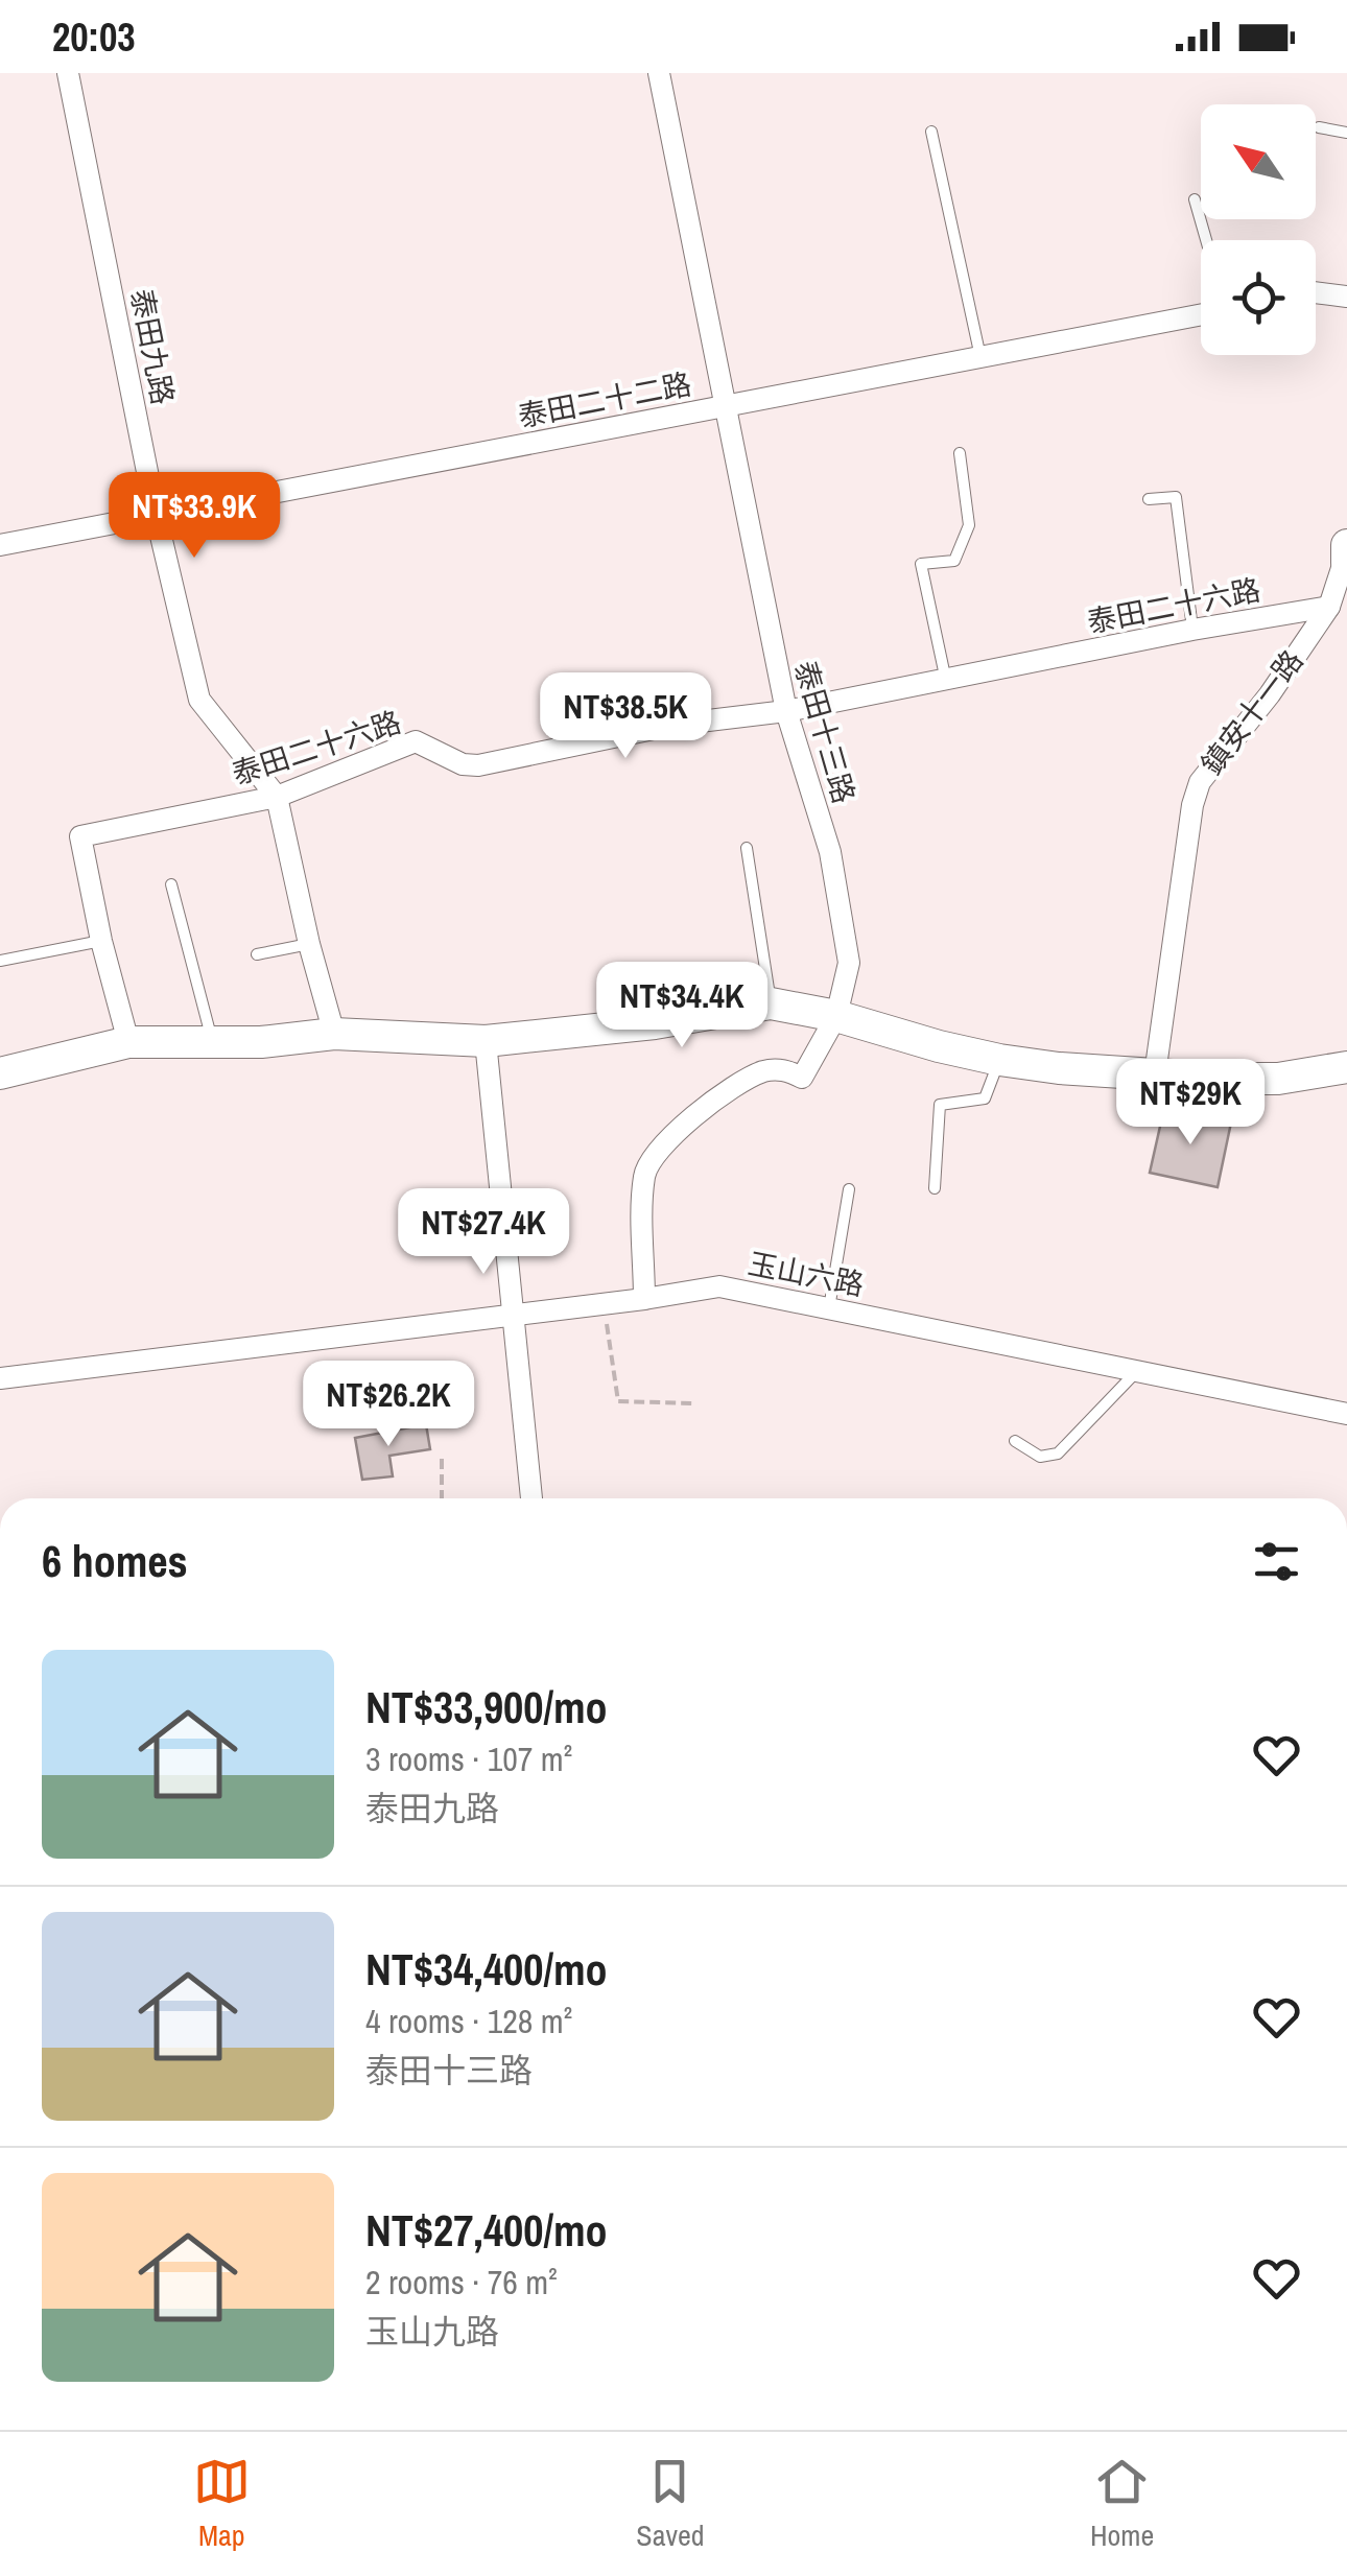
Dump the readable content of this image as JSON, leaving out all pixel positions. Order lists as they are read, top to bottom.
{
  "streets": {
    "street": [
      "泰田九路",
      "泰田二十二路",
      "泰田二十六路",
      "鎮安十一路",
      "泰田十三路",
      "玉山六路"
    ]
  },
  "crossings": [
    ["泰田九路", "泰田二十二路"],
    ["泰田九路", "泰田二十六路"],
    ["泰田二十二路", "泰田十三路"],
    ["泰田二十六路", "鎮安十一路"],
    ["泰田二十六路", "泰田十三路"],
    ["泰田十三路", "玉山六路"]
  ],
  "north": "top left",
  "page": {
    "status": "20:03",
    "price": [
      "NT$33.9K",
      "NT$38.5K",
      "NT$34.4K",
      "NT$29K",
      "NT$27.4K",
      "NT$26.2K"
    ],
    "heading": "6 homes",
    "list": [
      {
        "name": "NT$33,900/mo",
        "note": "3 rooms · 107 m² · 泰田九路"
      },
      {
        "name": "NT$34,400/mo",
        "note": "4 rooms · 128 m² · 泰田十三路"
      },
      {
        "name": "NT$27,400/mo",
        "note": "2 rooms · 76 m² · 玉山九路"
      }
    ],
    "tabs": ["Map", "Saved", "Home"]
  }
}
